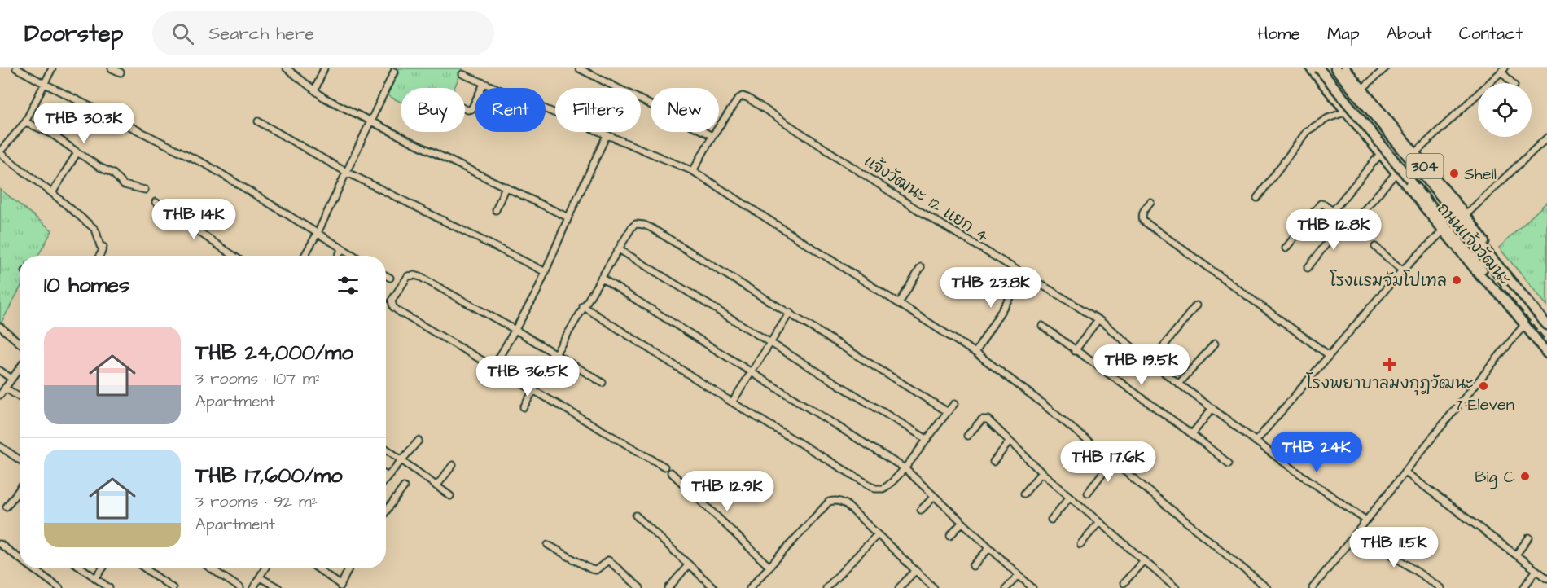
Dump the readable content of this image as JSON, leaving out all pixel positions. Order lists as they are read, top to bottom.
{
  "streets": {
    "main road": ["304", "ถนนแจ้งวัฒนะ"],
    "street": ["แจ้งวัฒนะ 12 แยก 4"]
  },
  "places": {
    "other": [
      "Shell",
      "โรงแรมจัมโปเทล",
      "7-Eleven",
      "Big C"
    ],
    "health": ["โรงพยาบาลมงกุฎวัฒนะ"]
  },
  "page": {
    "header": "Doorstep",
    "search": "Search here",
    "nav": [
      "Home",
      "Map",
      "About",
      "Contact"
    ],
    "chip": [
      "Buy",
      "Rent",
      "Filters",
      "New"
    ],
    "price": [
      "THB 30.3K",
      "THB 14K",
      "THB 12.8K",
      "THB 23.8K",
      "THB 19.5K",
      "THB 36.5K",
      "THB 24K",
      "THB 17.6K",
      "THB 12.9K",
      "THB 11.5K"
    ],
    "heading": "10 homes",
    "list": [
      {
        "name": "THB 24,000/mo",
        "note": "3 rooms · 107 m² · Apartment"
      },
      {
        "name": "THB 17,600/mo",
        "note": "3 rooms · 92 m² · Apartment"
      }
    ]
  }
}
